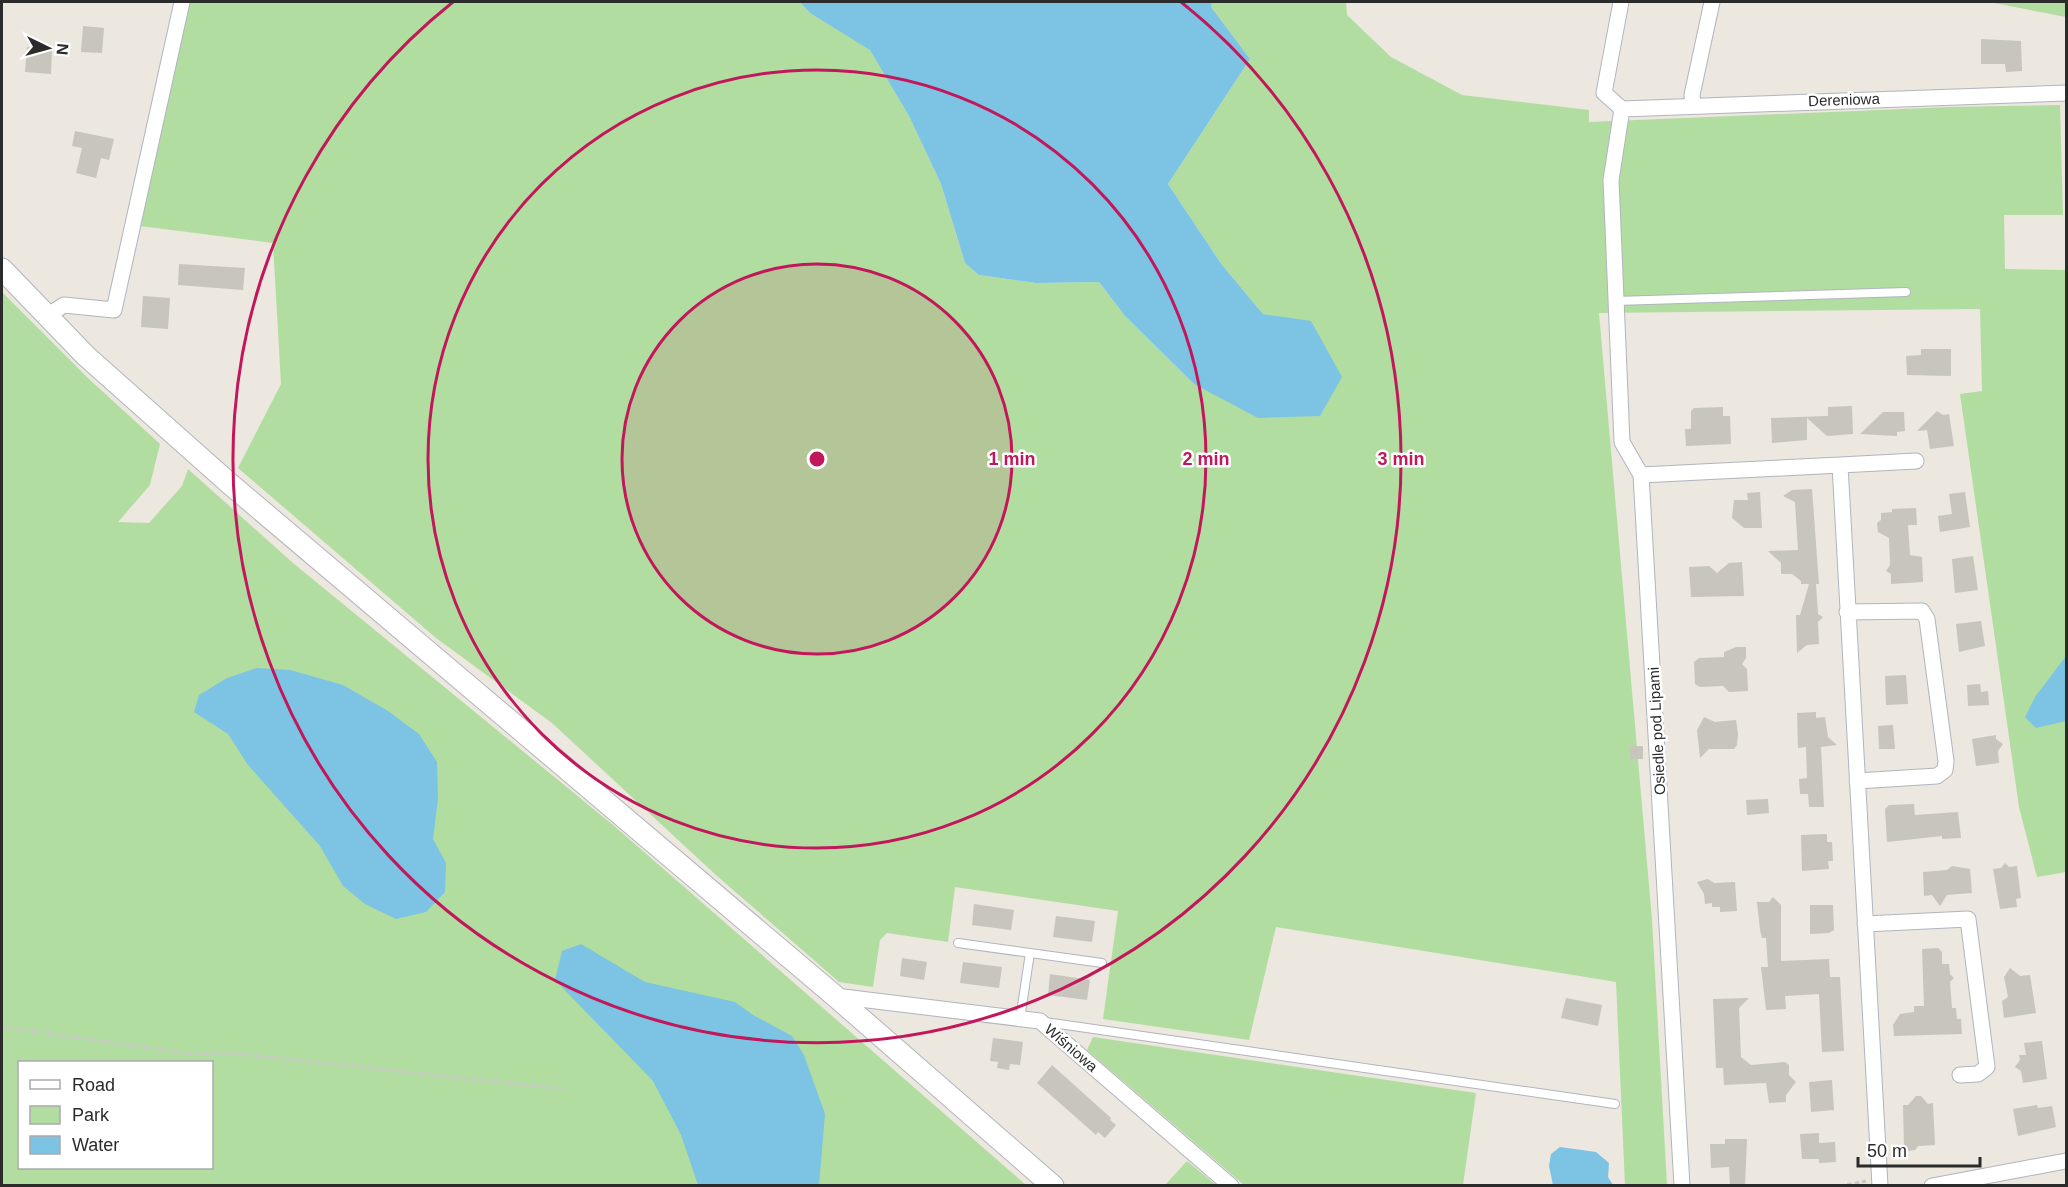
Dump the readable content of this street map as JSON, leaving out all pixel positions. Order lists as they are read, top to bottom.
{
  "streets": {
    "street": ["Dereniowa", "Osiedle pod Lipami", "Wiśniowa"]
  },
  "legend": ["Road", "Park", "Water"],
  "scale_bar": "50 m",
  "north": "right",
  "rings": ["1 min", "2 min", "3 min"]
}
